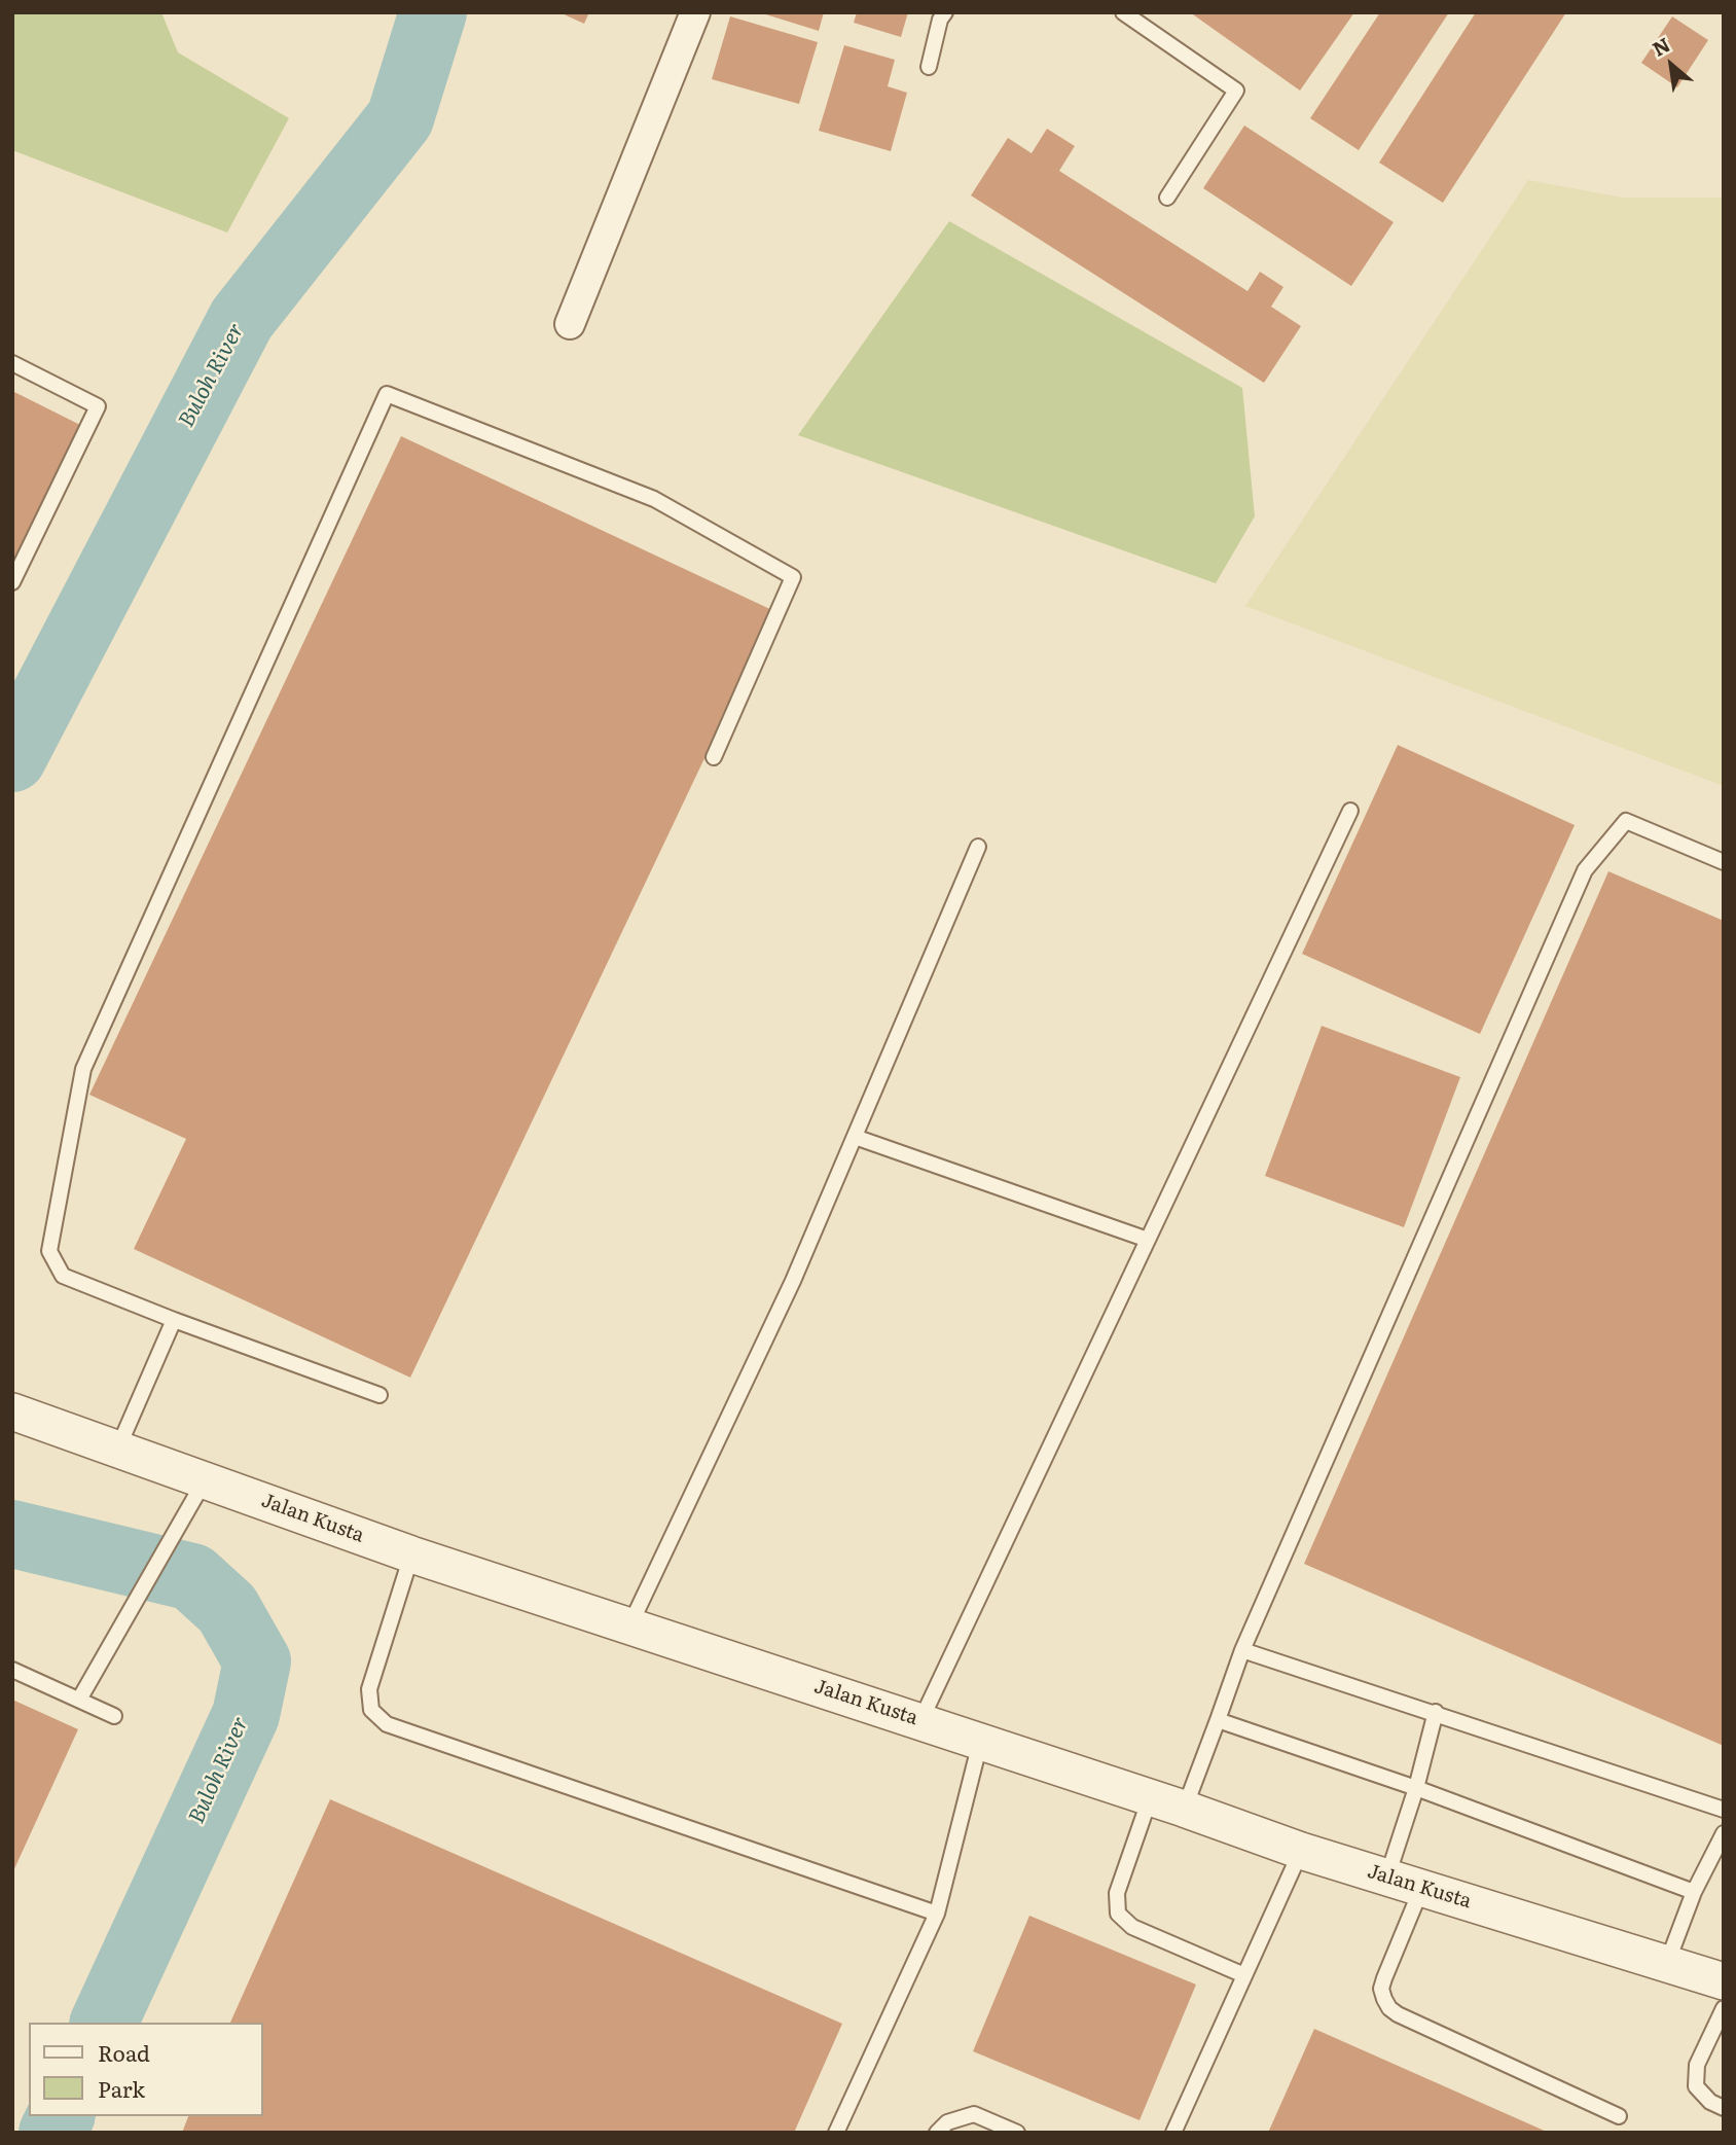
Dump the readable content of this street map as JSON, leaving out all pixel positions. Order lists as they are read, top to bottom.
{
  "streets": {
    "street": ["Jalan Kusta"]
  },
  "water": ["Buloh River"],
  "legend": ["Road", "Park"],
  "north": "top left"
}
